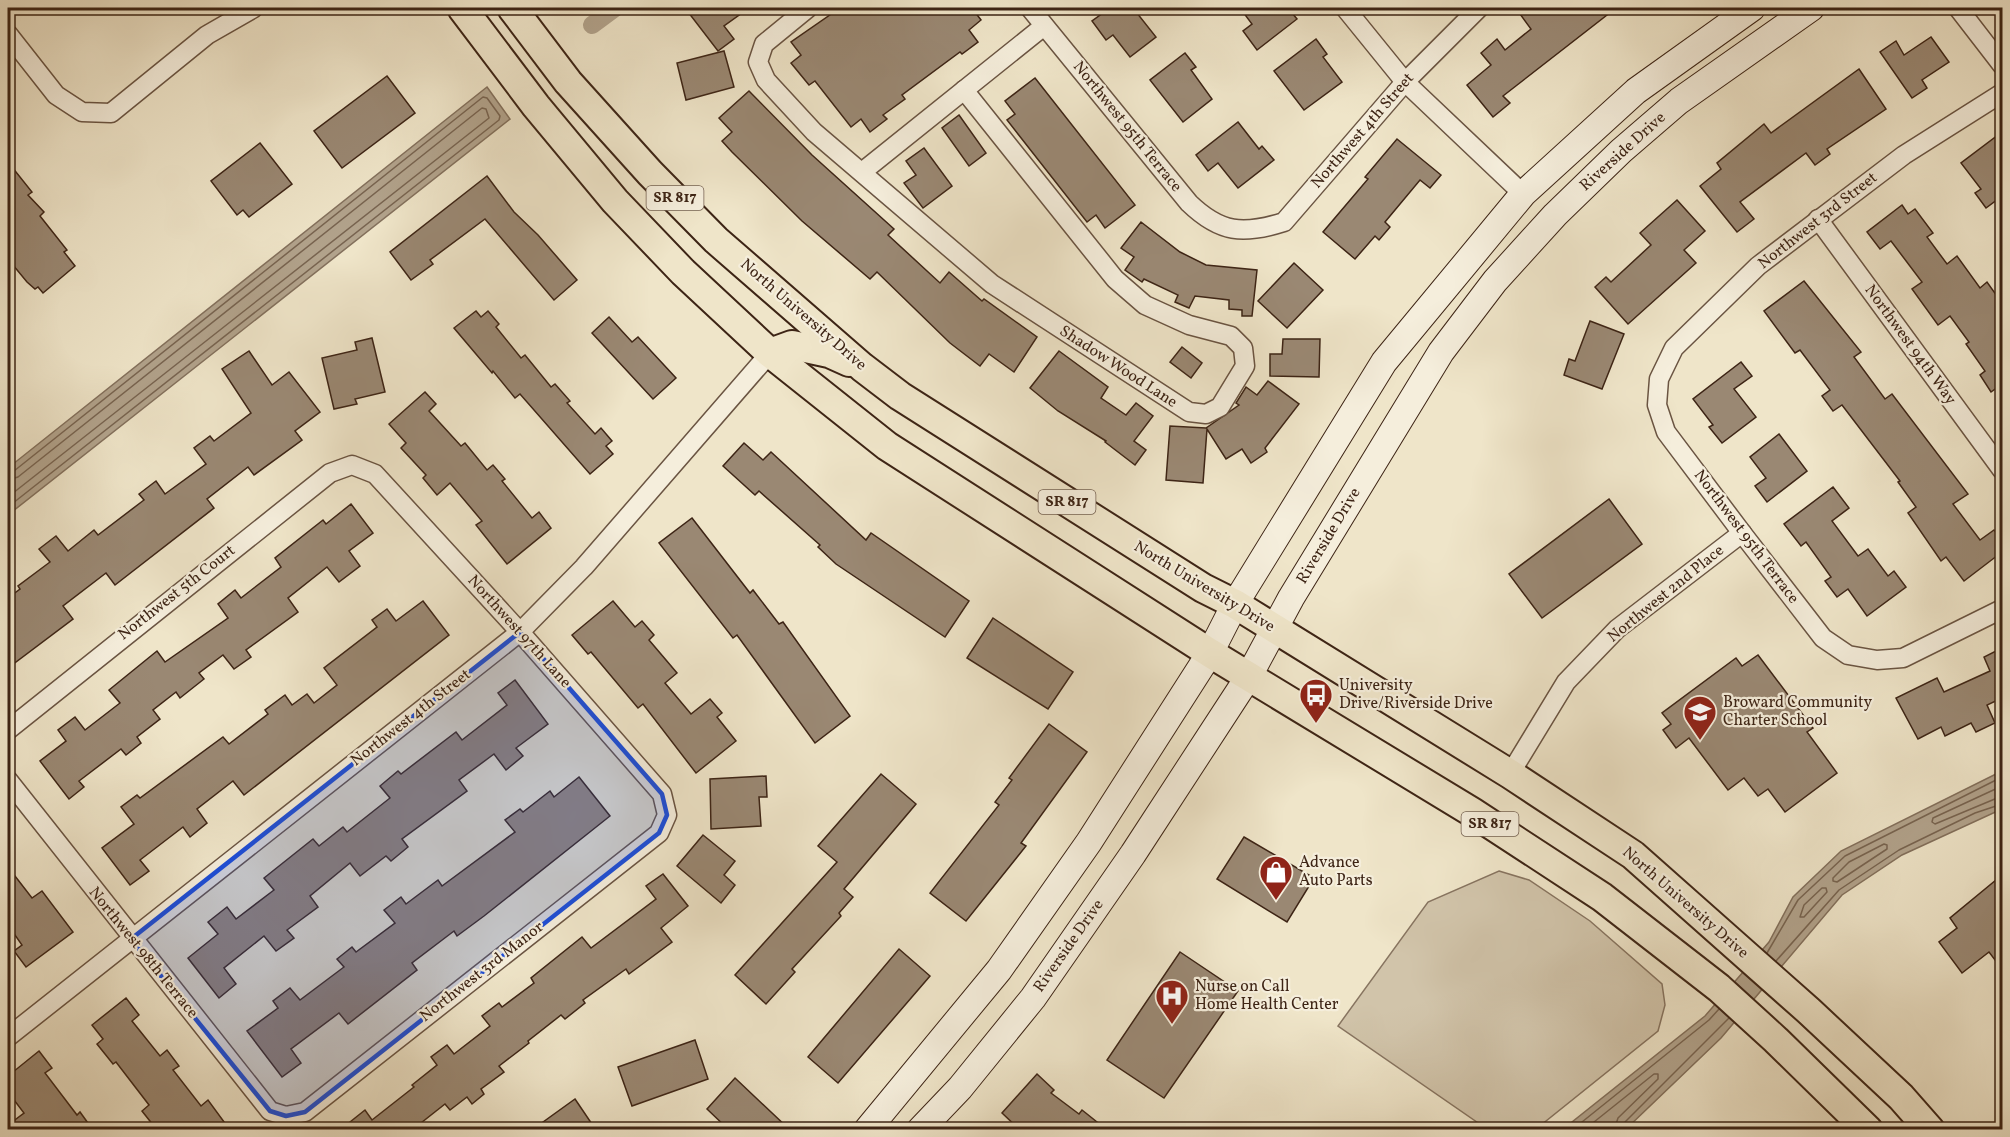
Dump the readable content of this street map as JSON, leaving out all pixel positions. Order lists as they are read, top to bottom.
{
  "streets": {
    "main road": ["SR 817", "North University Drive"],
    "street": [
      "Northwest 95th Terrace",
      "Northwest 4th Street",
      "Riverside Drive",
      "Northwest 3rd Street",
      "Northwest 94th Way",
      "Shadow Wood Lane",
      "Northwest 5th Court",
      "Northwest 2nd Place",
      "Northwest 97th Lane",
      "Northwest 98th Terrace",
      "Northwest 3rd Manor"
    ]
  },
  "crossings": [
    ["Northwest 95th Terrace", "Northwest 4th Street"],
    ["Northwest 95th Terrace", "Northwest 3rd Street"],
    ["Northwest 95th Terrace", "Northwest 2nd Place"],
    ["Northwest 4th Street", "SR 817"],
    ["Northwest 4th Street", "Northwest 97th Lane"],
    ["Northwest 4th Street", "Northwest 98th Terrace"],
    ["Riverside Drive", "SR 817"],
    ["Riverside Drive", "North University Drive"],
    ["Northwest 3rd Street", "Northwest 94th Way"],
    ["North University Drive", "Northwest 2nd Place"],
    ["Northwest 5th Court", "Northwest 97th Lane"],
    ["Northwest 97th Lane", "Northwest 3rd Manor"],
    ["Northwest 98th Terrace", "Northwest 3rd Manor"]
  ],
  "places": {
    "bus stop": ["University Drive/Riverside Drive"],
    "school or university": ["Broward Community Charter School"],
    "shop": ["Advance Auto Parts"],
    "hospital": ["Nurse on Call Home Health Center"]
  }
}
